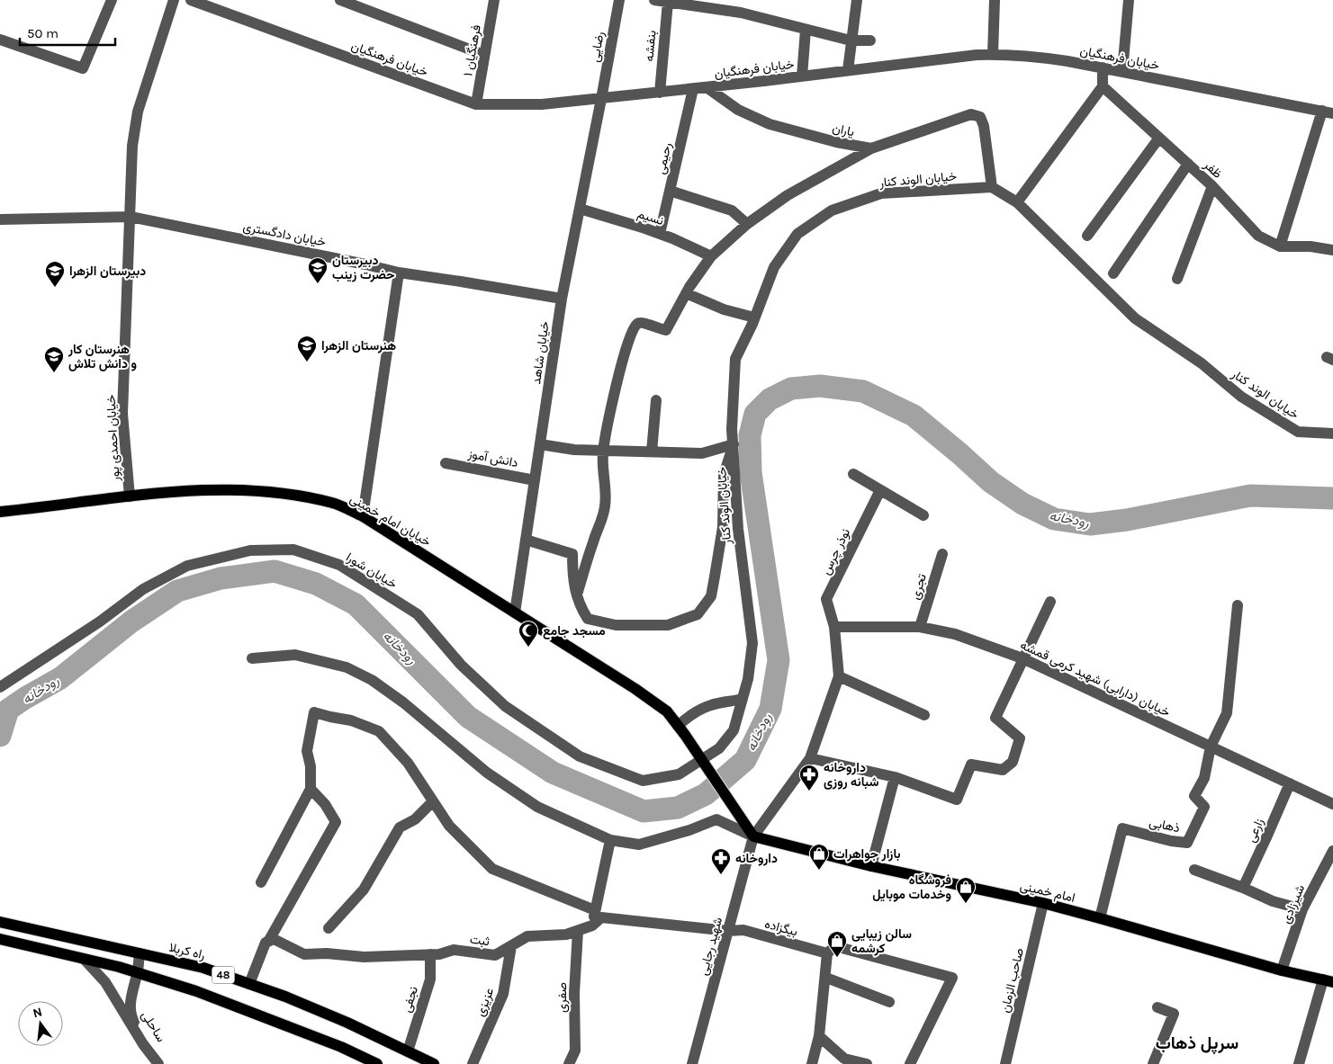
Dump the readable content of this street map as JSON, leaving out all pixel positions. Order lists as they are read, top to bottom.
{
  "streets": {
    "main road": [
      "خیابان امام خمینی",
      "امام خمینی",
      "راه کربلا",
      "48"
    ],
    "street": [
      "بنفشه",
      "رضایی",
      "فرهنگیان ۱",
      "خیابان فرهنگیان",
      "یاران",
      "رحیمی",
      "ظفر",
      "خیابان الوند کنار",
      "نسیم",
      "خیابان دادگستری",
      "خیابان شاهد",
      "خیابان احمدی پور",
      "دانش آموز",
      "نوذر چرس",
      "خیابان شورا",
      "تجری",
      "خیابان (دارابی) شهید کرمی قمشه",
      "ذهابی",
      "زارعی",
      "شیرزادی",
      "بیگزاده",
      "ثبت",
      "شهید رجایی",
      "صاحب الزمان",
      "صفری",
      "نجفی",
      "عزیزی",
      "ساحلی"
    ]
  },
  "crossings": [
    ["بنفشه", "خیابان فرهنگیان"],
    ["رضایی", "خیابان فرهنگیان"],
    ["رضایی", "خیابان شاهد"],
    ["فرهنگیان ۱", "خیابان فرهنگیان"],
    ["خیابان فرهنگیان", "یاران"],
    ["خیابان فرهنگیان", "رحیمی"],
    ["خیابان فرهنگیان", "خیابان شاهد"],
    ["رحیمی", "نسیم"],
    ["خیابان الوند کنار", "خیابان امام خمینی"],
    ["خیابان الوند کنار", "خیابان شورا"],
    ["نسیم", "خیابان شاهد"],
    ["خیابان دادگستری", "خیابان شاهد"],
    ["خیابان دادگستری", "خیابان احمدی پور"],
    ["خیابان شاهد", "دانش آموز"],
    ["خیابان شاهد", "خیابان امام خمینی"],
    ["خیابان احمدی پور", "خیابان امام خمینی"],
    ["خیابان امام خمینی", "خیابان شورا"],
    ["خیابان امام خمینی", "امام خمینی"],
    ["خیابان امام خمینی", "شهید رجایی"],
    ["نوذر چرس", "خیابان (دارابی) شهید کرمی قمشه"],
    ["تجری", "خیابان (دارابی) شهید کرمی قمشه"],
    ["خیابان (دارابی) شهید کرمی قمشه", "ذهابی"],
    ["خیابان (دارابی) شهید کرمی قمشه", "زارعی"],
    ["ذهابی", "امام خمینی"],
    ["امام خمینی", "شیرزادی"],
    ["امام خمینی", "شهید رجایی"],
    ["امام خمینی", "صاحب الزمان"],
    ["بیگزاده", "ثبت"],
    ["بیگزاده", "شهید رجایی"],
    ["ثبت", "شهید رجایی"],
    ["ثبت", "صفری"],
    ["ثبت", "نجفی"],
    ["ثبت", "عزیزی"],
    ["راه کربلا", "نجفی"],
    ["راه کربلا", "ساحلی"],
    ["48", "ساحلی"]
  ],
  "districts": ["سرپل ذهاب"],
  "water": ["رودخانه"],
  "places": {
    "school or university": [
      "دبیرستان حضرت زینب",
      "دبیرستان الزهرا",
      "هنرستان الزهرا",
      "هنرستان کار و دانش تلاش"
    ],
    "mosque": ["مسجد جامع"],
    "pharmacy": ["داروخانه شبانه روزی", "داروخانه"],
    "shop": ["بازار جواهرات", "فروشگاه وخدمات موبایل", "سالن زیبایی کرشمه"]
  },
  "scale_bar": "50 m",
  "north": "top"
}
